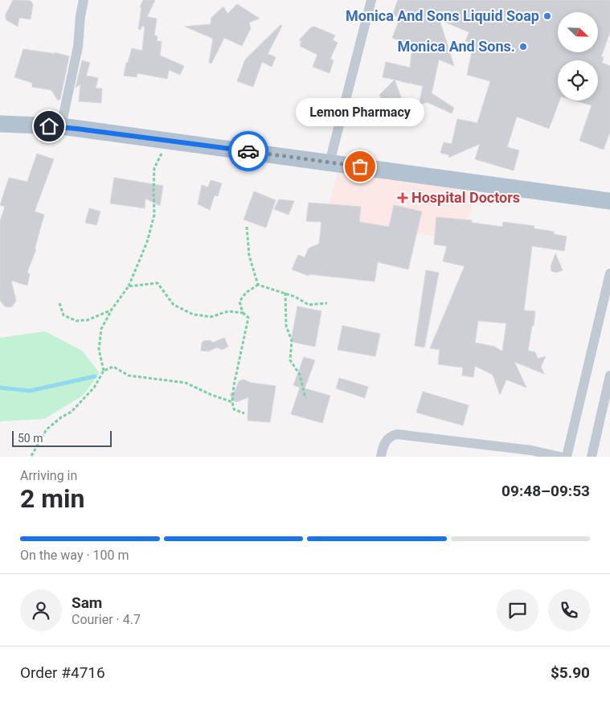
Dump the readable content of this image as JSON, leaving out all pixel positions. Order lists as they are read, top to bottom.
{
  "places": {
    "other": ["Monica And Sons Liquid Soap", "Monica And Sons.", "Lemon Pharmacy"],
    "health": ["Hospital Doctors"]
  },
  "scale_bar": "50 m",
  "north": "bottom right",
  "page": {
    "bubble": "Lemon Pharmacy",
    "scale": "50 m",
    "heading": ["2 min", "Arriving in", "09:48–09:53"],
    "panel": [
      "Sam",
      "Courier · 4.7",
      "Order #4716",
      "$5.90"
    ],
    "bar": "On the way · 100 m"
  }
}
